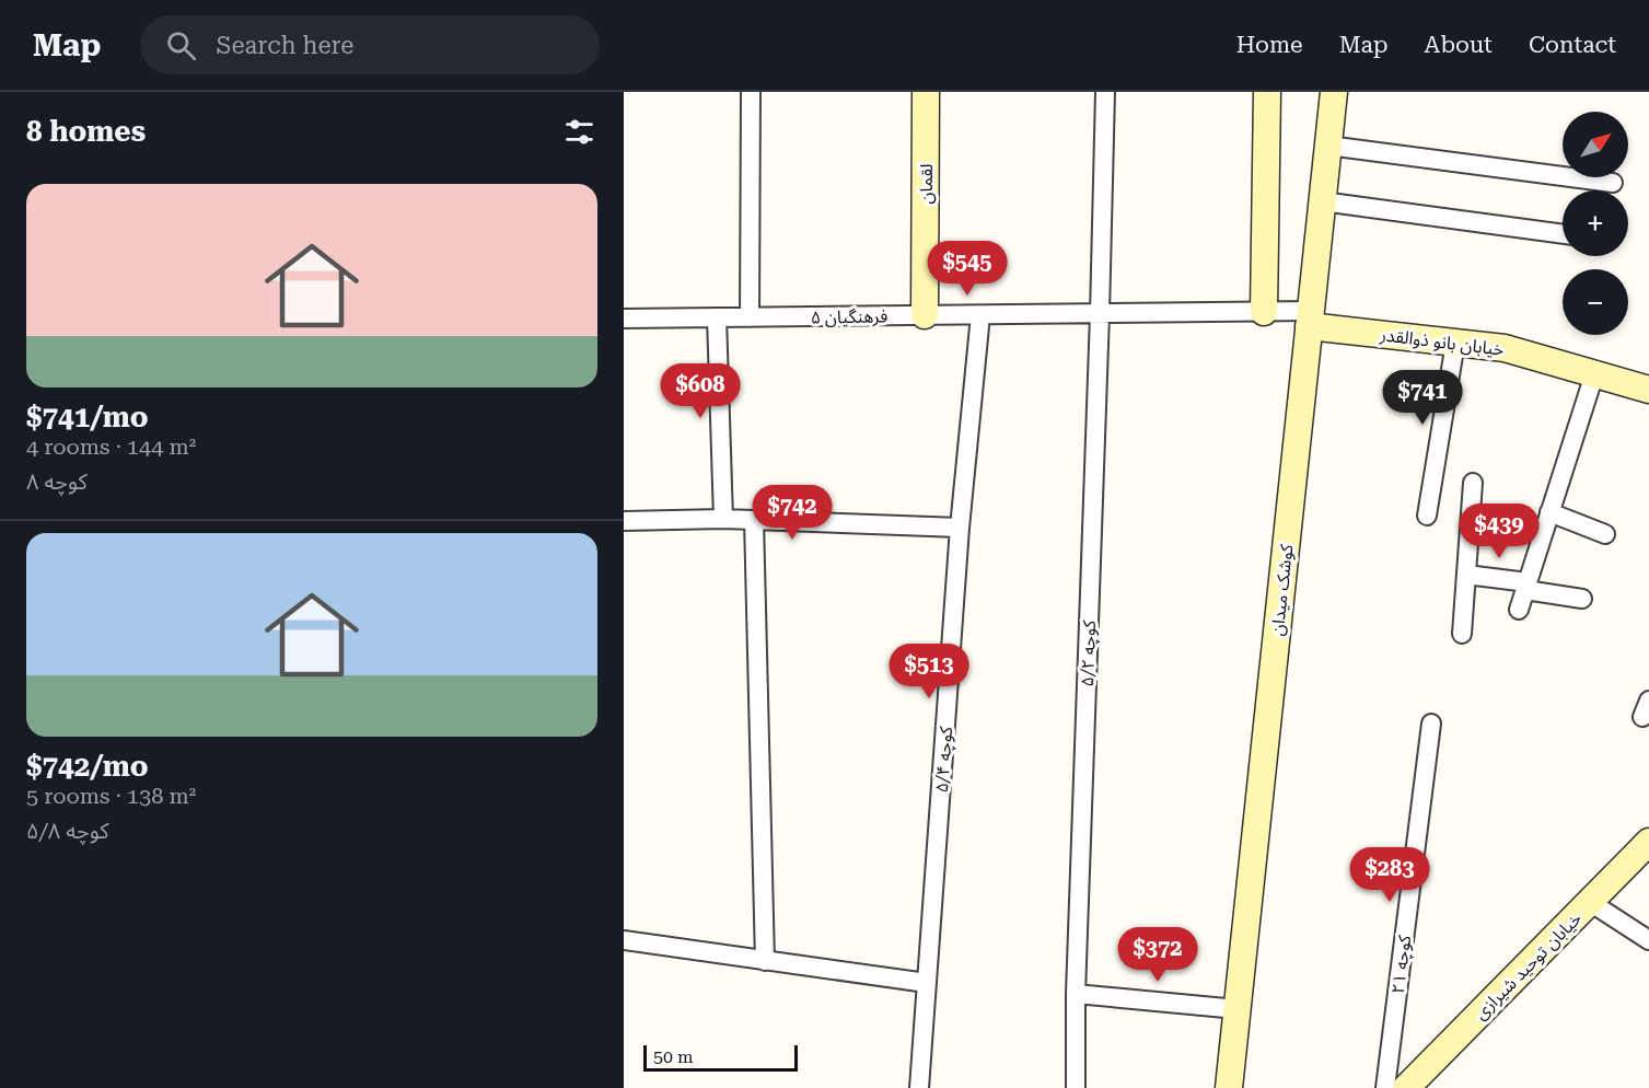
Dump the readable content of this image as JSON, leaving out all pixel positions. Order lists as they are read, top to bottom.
{
  "streets": {
    "street": [
      "لقمان",
      "فرهنگیان ۵",
      "خیابان بانو ذوالقدر",
      "کوشک میدان",
      "کوچه ۵/۲",
      "کوچه ۵/۴",
      "کوچه ۲۱",
      "خیابان توحید شیرازی"
    ]
  },
  "crossings": [
    ["لقمان", "فرهنگیان ۵"],
    ["فرهنگیان ۵", "خیابان بانو ذوالقدر"],
    ["فرهنگیان ۵", "کوشک میدان"],
    ["فرهنگیان ۵", "کوچه ۵/۲"],
    ["فرهنگیان ۵", "کوچه ۵/۴"],
    ["خیابان بانو ذوالقدر", "کوشک میدان"]
  ],
  "scale_bar": "50 m",
  "north": "top right",
  "page": {
    "header": "Map",
    "search": "Search here",
    "nav": [
      "Home",
      "Map",
      "About",
      "Contact"
    ],
    "heading": "8 homes",
    "map_buttons": ["+", "−"],
    "list": [
      {
        "name": "$741/mo",
        "note": "4 rooms · 144 m² · کوچه ۸"
      },
      {
        "name": "$742/mo",
        "note": "5 rooms · 138 m² · کوچه ۵/۸"
      }
    ],
    "price": [
      "$545",
      "$608",
      "$741",
      "$742",
      "$439",
      "$513",
      "$283",
      "$372"
    ],
    "scale": "50 m"
  }
}
